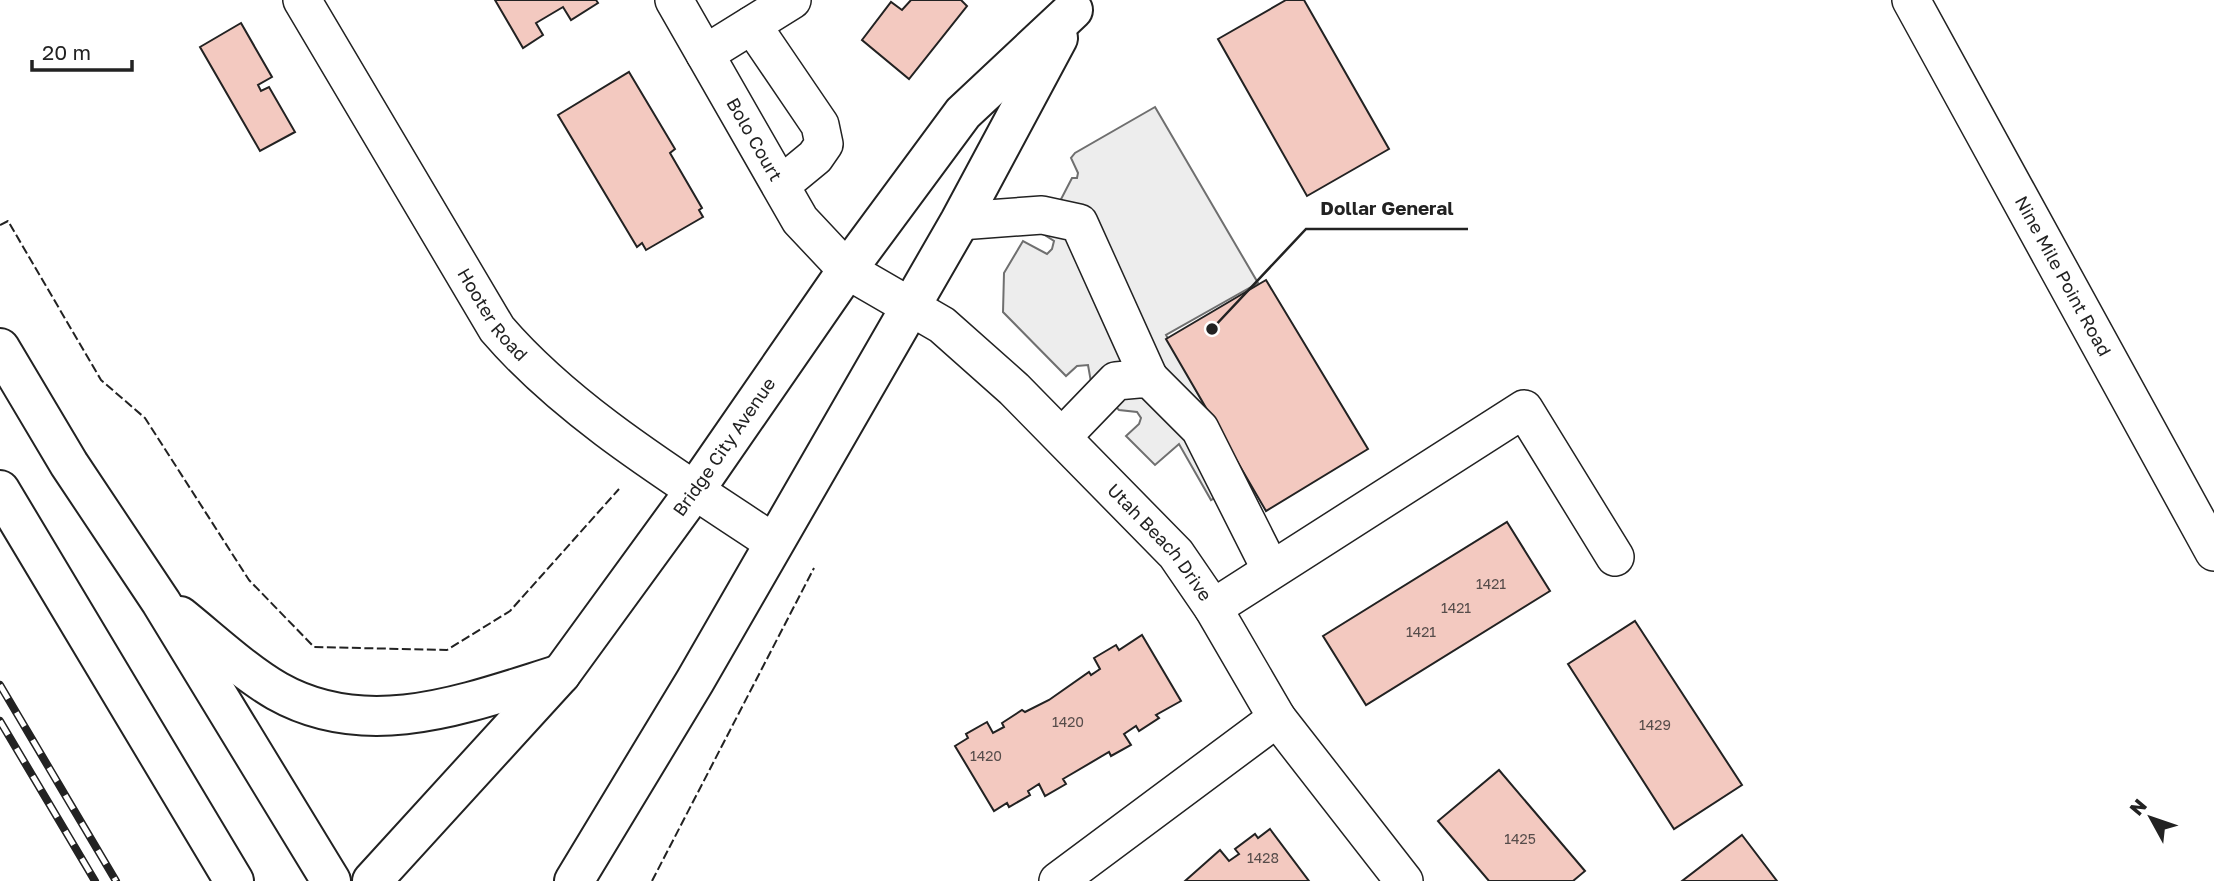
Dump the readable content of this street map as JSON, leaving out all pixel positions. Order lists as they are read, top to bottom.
{
  "streets": {
    "main road": ["Bridge City Avenue"],
    "street": [
      "Bolo Court",
      "Nine Mile Point Road",
      "Hooter Road",
      "Utah Beach Drive"
    ]
  },
  "crossings": [
    ["Bolo Court", "Bridge City Avenue"],
    ["Bolo Court", "Utah Beach Drive"],
    ["Hooter Road", "Bridge City Avenue"],
    ["Bridge City Avenue", "Utah Beach Drive"]
  ],
  "places": ["Dollar General"],
  "house_numbers": [
    "1421",
    "1421",
    "1421",
    "1420",
    "1429",
    "1420",
    "1425",
    "1428"
  ],
  "scale_bar": "20 m",
  "north": "top left"
}
